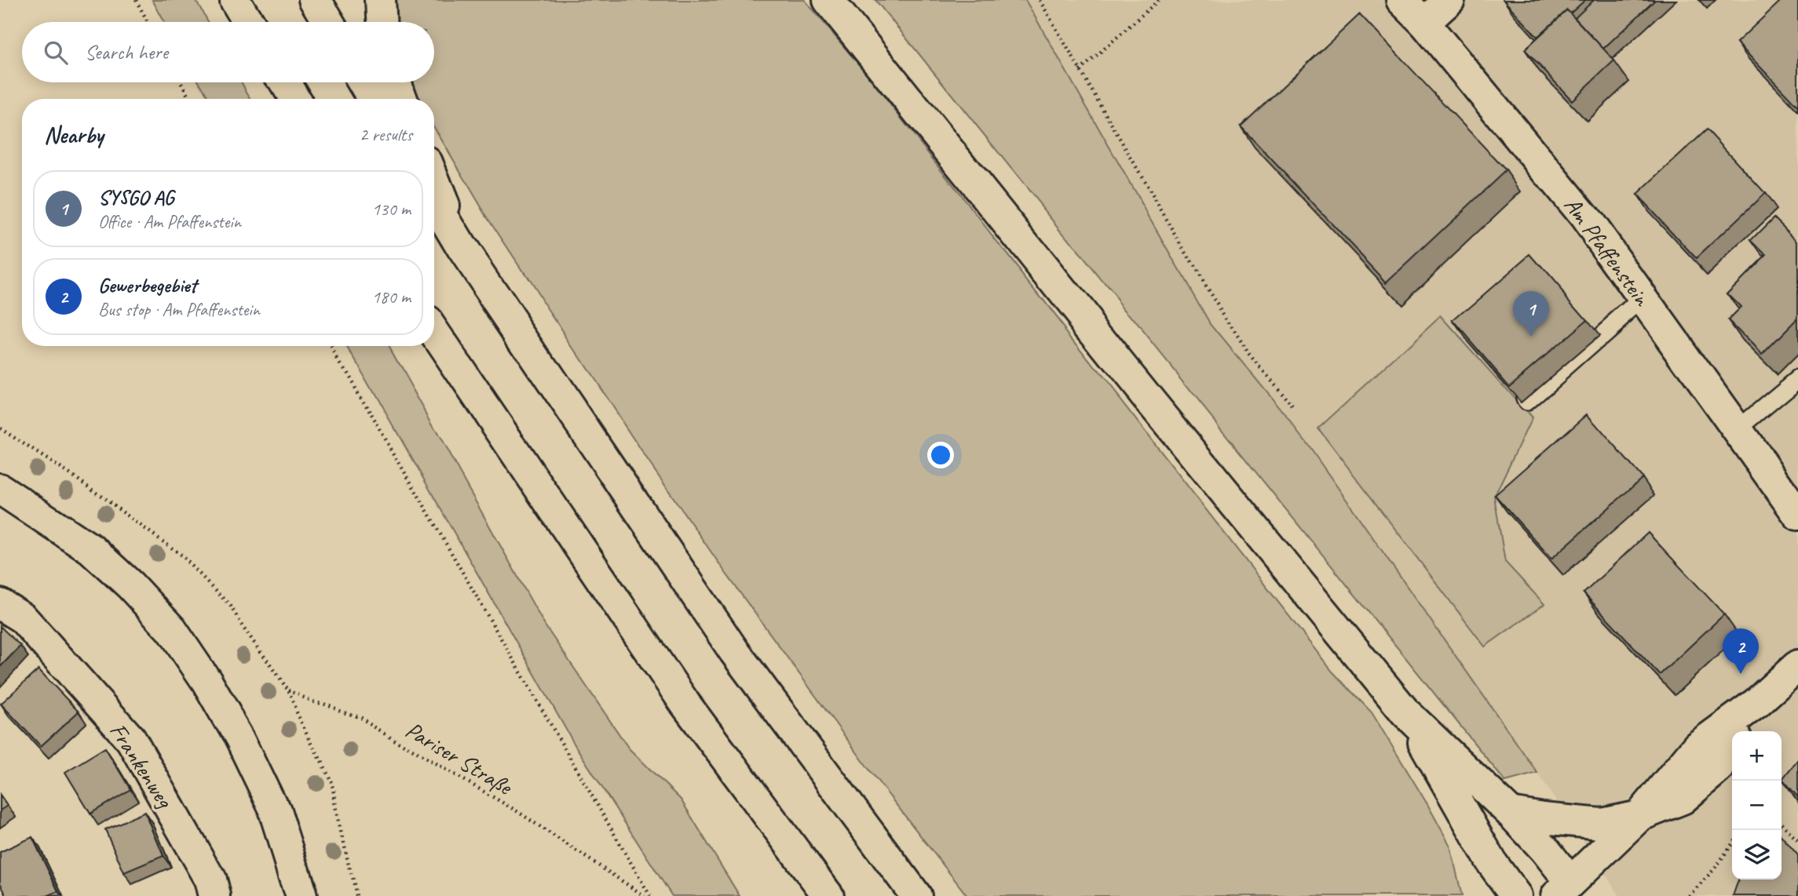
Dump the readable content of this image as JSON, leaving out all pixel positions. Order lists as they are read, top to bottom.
{
  "streets": {
    "main road": ["Am Pfaffenstein", "Frankenweg"],
    "path": ["Pariser Straße"]
  },
  "page": {
    "search": "Search here",
    "heading": ["Nearby", "2 results"],
    "list": [
      {
        "mark": "1",
        "name": "SYSGO AG",
        "note": "Office · Am Pfaffenstein",
        "value": "130 m"
      },
      {
        "mark": "2",
        "name": "Gewerbegebiet",
        "note": "Bus stop · Am Pfaffenstein",
        "value": "180 m"
      }
    ],
    "pins": ["1", "2"],
    "map_buttons": ["+", "−"]
  }
}
